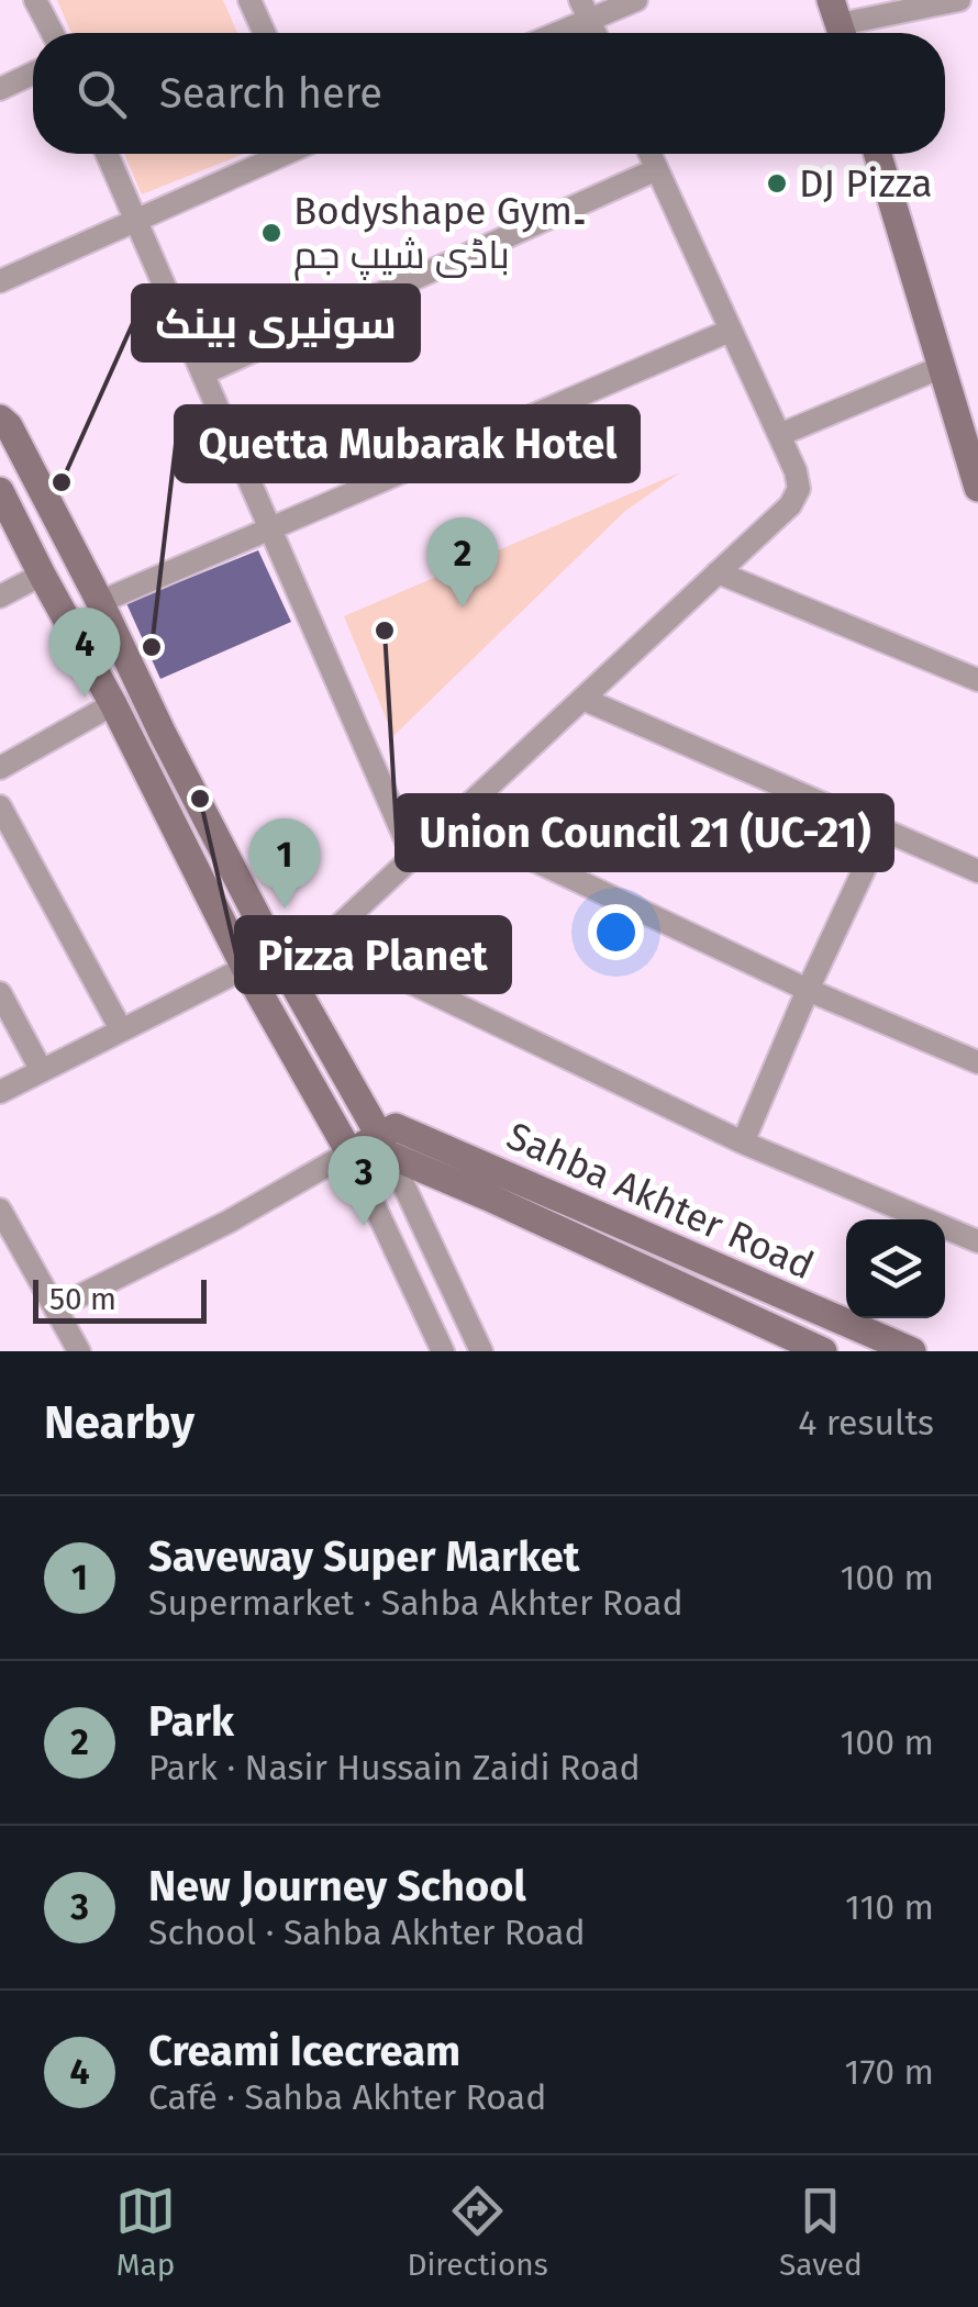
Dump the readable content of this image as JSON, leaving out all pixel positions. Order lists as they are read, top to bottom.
{
  "streets": {
    "main road": ["Sahba Akhter Road"]
  },
  "places": [
    "DJ Pizza",
    "Bodyshape Gym۔ باڈی شیپ جم",
    "سونیری بینک",
    "Union Council 21 (UC-21)",
    "Quetta Mubarak Hotel",
    "Pizza Planet"
  ],
  "scale_bar": "50 m",
  "page": {
    "search": "Search here",
    "pins": [
      "2",
      "4",
      "1",
      "3"
    ],
    "scale": "50 m",
    "heading": ["Nearby", "4 results"],
    "list": [
      {
        "mark": "1",
        "name": "Saveway Super Market",
        "note": "Supermarket · Sahba Akhter Road",
        "value": "100 m"
      },
      {
        "mark": "2",
        "name": "Park",
        "note": "Park · Nasir Hussain Zaidi Road",
        "value": "100 m"
      },
      {
        "mark": "3",
        "name": "New Journey School",
        "note": "School · Sahba Akhter Road",
        "value": "110 m"
      },
      {
        "mark": "4",
        "name": "Creami Icecream",
        "note": "Café · Sahba Akhter Road",
        "value": "170 m"
      }
    ],
    "nav": ["Map", "Directions", "Saved"]
  }
}
